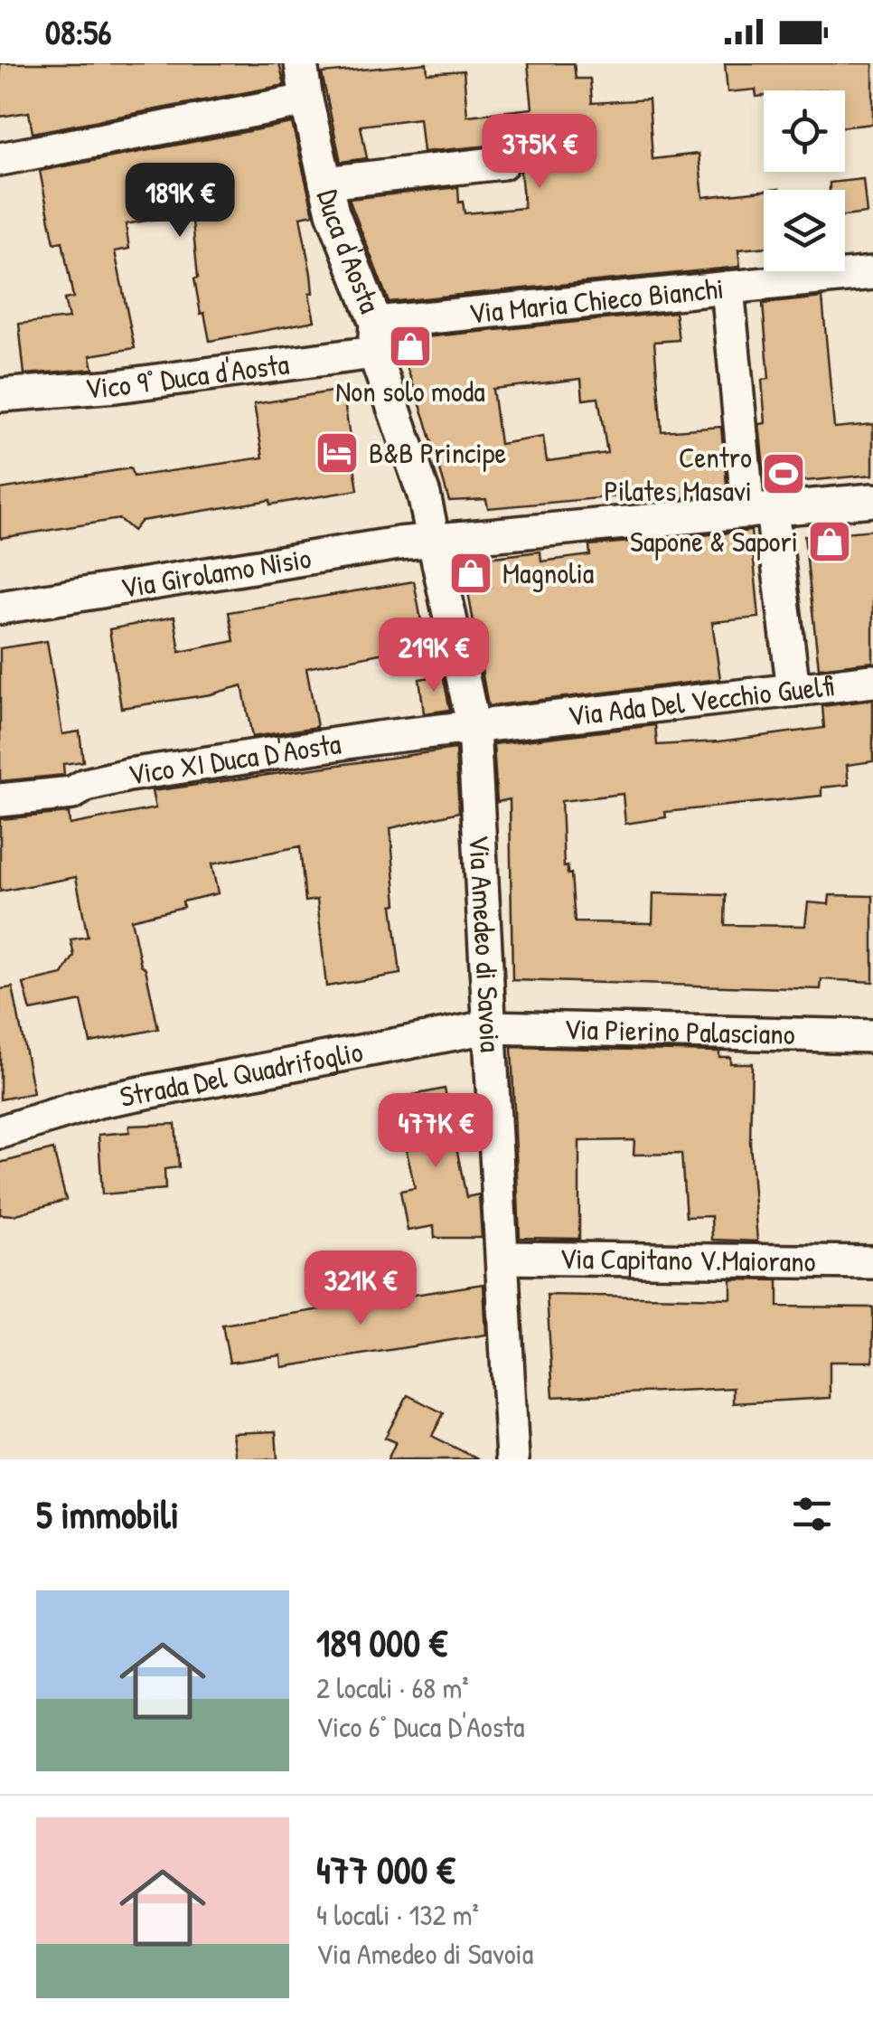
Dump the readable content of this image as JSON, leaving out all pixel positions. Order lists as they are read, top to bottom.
{
  "streets": {
    "street": [
      "Duca d'Aosta",
      "Via Maria Chieco Bianchi",
      "Vico 9° Duca d'Aosta",
      "Via Girolamo Nisio",
      "Via Ada Del Vecchio Guelfi",
      "Vico XI Duca D'Aosta",
      "Via Amedeo di Savoia",
      "Via Pierino Palasciano",
      "Strada Del Quadrifoglio",
      "Via Capitano V.Maiorano"
    ]
  },
  "crossings": [
    ["Duca d'Aosta", "Via Maria Chieco Bianchi"],
    ["Duca d'Aosta", "Vico 9° Duca d'Aosta"],
    ["Duca d'Aosta", "Via Girolamo Nisio"],
    ["Duca d'Aosta", "Via Amedeo di Savoia"],
    ["Via Maria Chieco Bianchi", "Vico 9° Duca d'Aosta"],
    ["Via Girolamo Nisio", "Via Amedeo di Savoia"],
    ["Via Ada Del Vecchio Guelfi", "Vico XI Duca D'Aosta"],
    ["Via Ada Del Vecchio Guelfi", "Via Amedeo di Savoia"],
    ["Vico XI Duca D'Aosta", "Via Amedeo di Savoia"],
    ["Via Amedeo di Savoia", "Via Pierino Palasciano"],
    ["Via Amedeo di Savoia", "Strada Del Quadrifoglio"],
    ["Via Amedeo di Savoia", "Via Capitano V.Maiorano"],
    ["Via Pierino Palasciano", "Strada Del Quadrifoglio"]
  ],
  "places": {
    "shop": ["Non solo moda", "Sapone & Sapori", "Magnolia"],
    "hotel": ["B&B Principe"],
    "sports": ["Centro Pilates Masavi"]
  },
  "page": {
    "status": "08:56",
    "price": [
      "375K €",
      "189K €",
      "219K €",
      "477K €",
      "321K €"
    ],
    "heading": "5 immobili",
    "list": [
      {
        "name": "189 000 €",
        "note": "2 locali · 68 m² · Vico 6° Duca D'Aosta"
      },
      {
        "name": "477 000 €",
        "note": "4 locali · 132 m² · Via Amedeo di Savoia"
      }
    ]
  }
}
